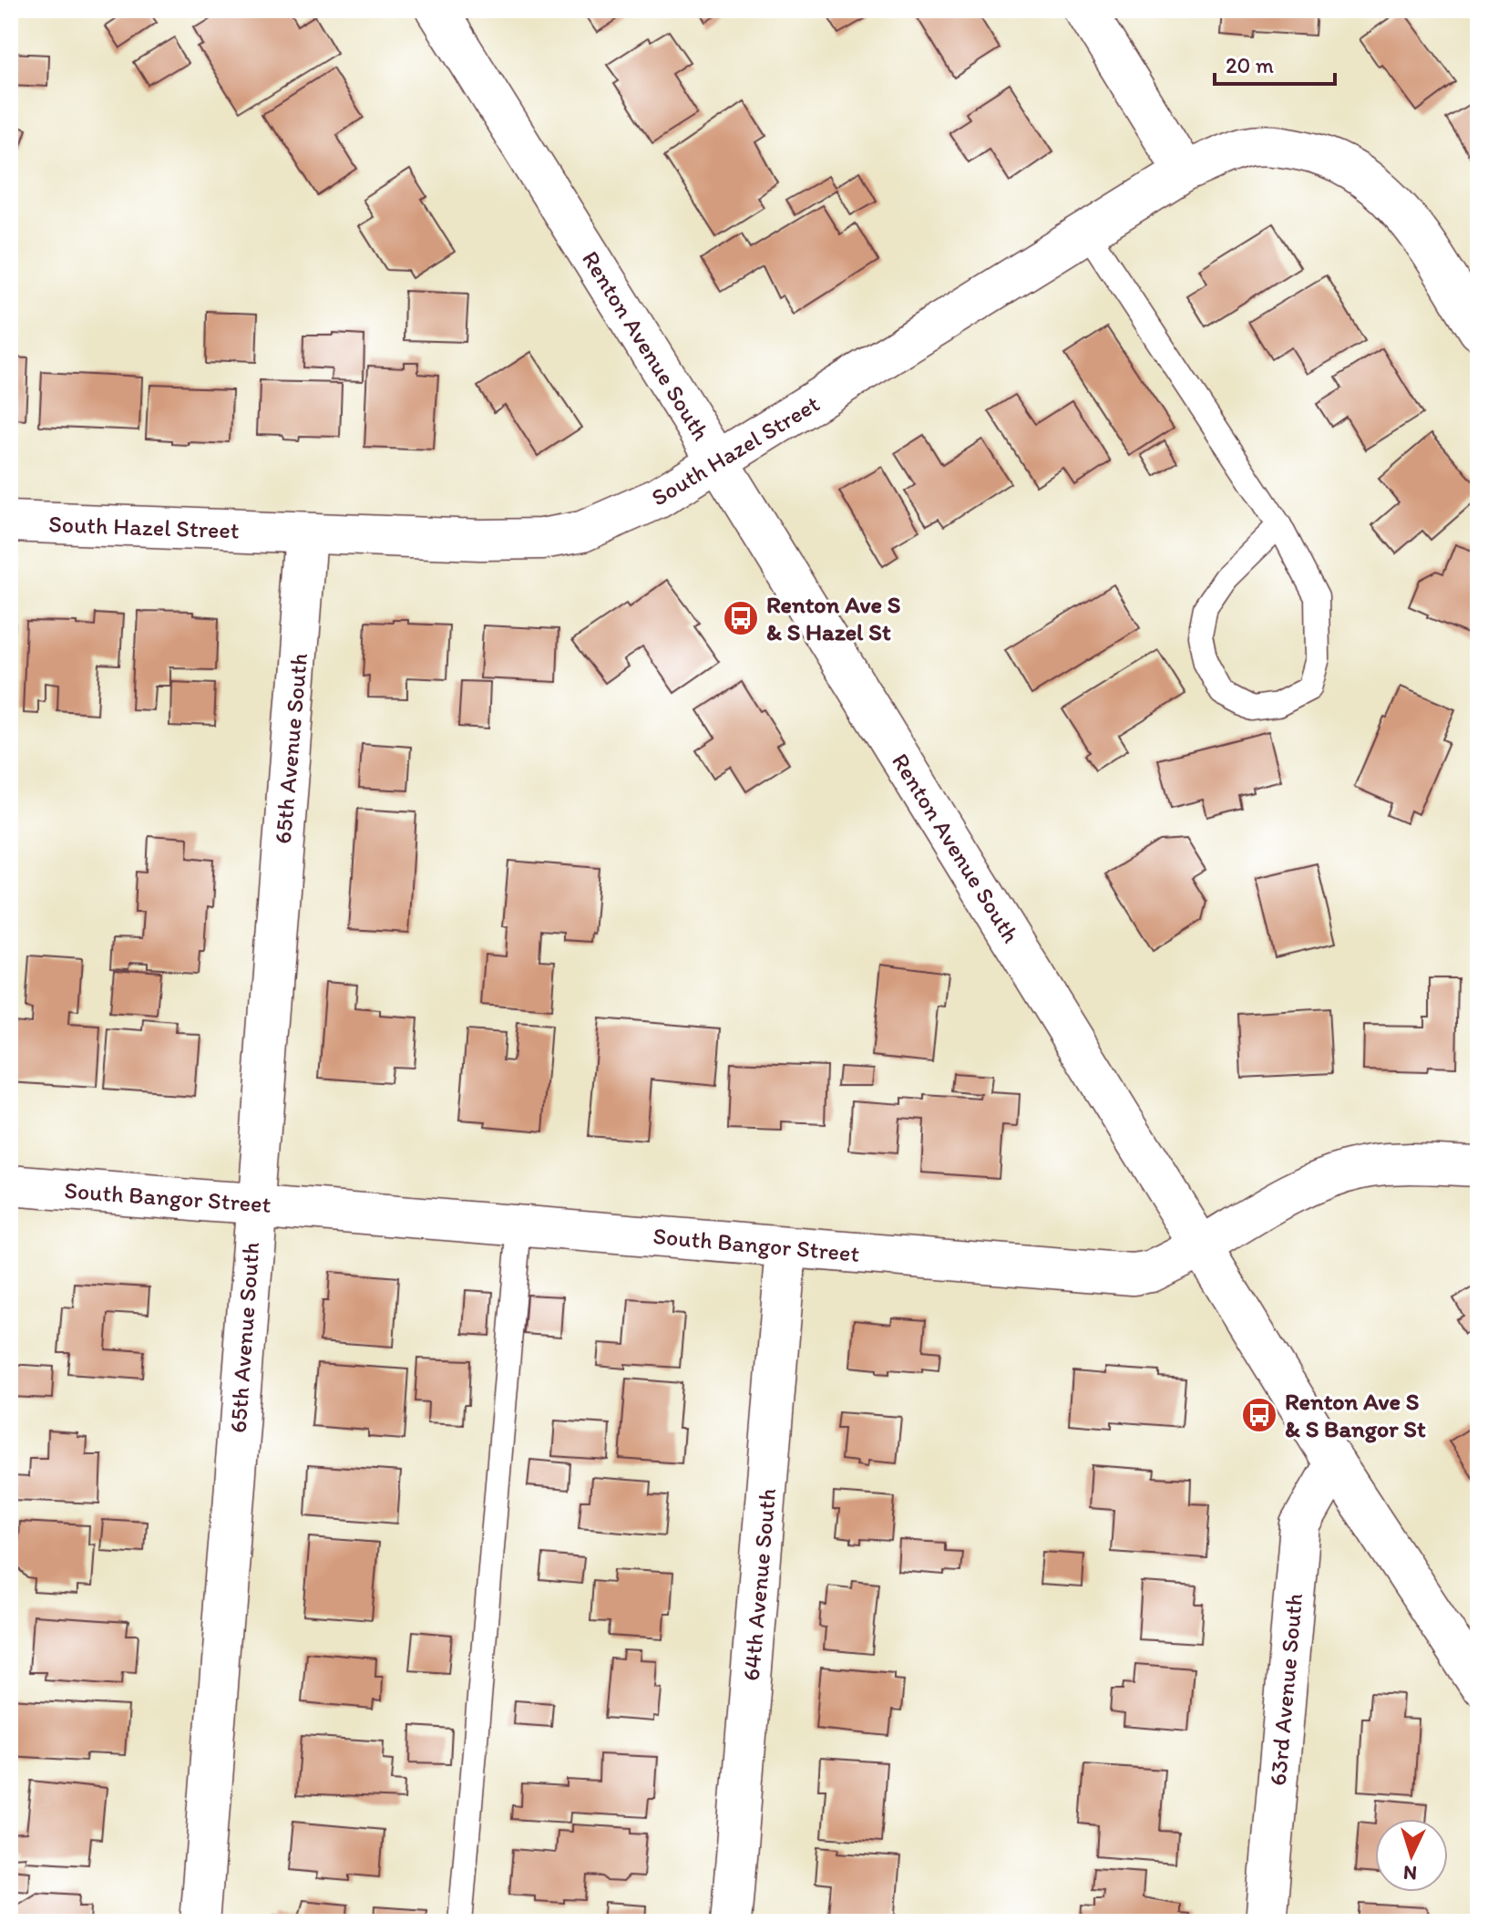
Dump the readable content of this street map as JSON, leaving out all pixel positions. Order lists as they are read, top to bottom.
{
  "streets": {
    "street": [
      "Renton Avenue South",
      "South Hazel Street",
      "65th Avenue South",
      "South Bangor Street",
      "64th Avenue South",
      "63rd Avenue South"
    ]
  },
  "crossings": [
    ["Renton Avenue South", "South Hazel Street"],
    ["Renton Avenue South", "South Bangor Street"],
    ["Renton Avenue South", "63rd Avenue South"],
    ["South Hazel Street", "65th Avenue South"],
    ["65th Avenue South", "South Bangor Street"],
    ["South Bangor Street", "64th Avenue South"]
  ],
  "places": {
    "bus stop": ["Renton Ave S & S Hazel St", "Renton Ave S & S Bangor St"]
  },
  "scale_bar": "20 m",
  "north": "bottom"
}
